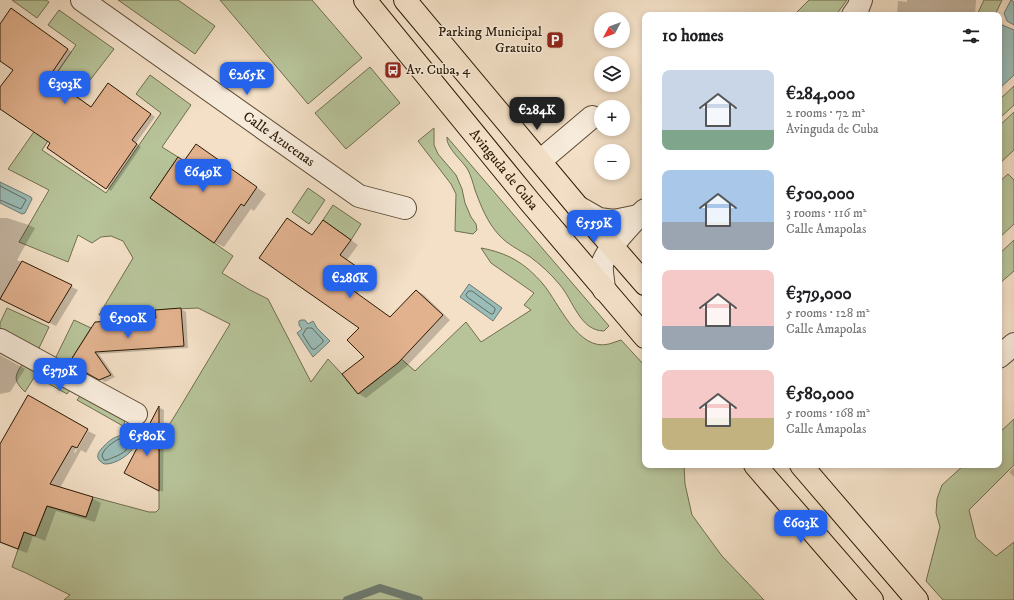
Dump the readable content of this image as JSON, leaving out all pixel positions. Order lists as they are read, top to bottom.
{
  "streets": {
    "main road": ["Avinguda de Cuba"],
    "street": ["Calle Azucenas"]
  },
  "places": {
    "parking": ["Parking Municipal Gratuito"],
    "bus stop": ["Av. Cuba, 4"]
  },
  "north": "bottom left",
  "page": {
    "map_buttons": ["+", "−"],
    "heading": "10 homes",
    "list": [
      {
        "name": "€284,000",
        "note": "2 rooms · 72 m² · Avinguda de Cuba"
      },
      {
        "name": "€500,000",
        "note": "3 rooms · 116 m² · Calle Amapolas"
      },
      {
        "name": "€379,000",
        "note": "5 rooms · 128 m² · Calle Amapolas"
      },
      {
        "name": "€580,000",
        "note": "5 rooms · 168 m² · Calle Amapolas"
      }
    ],
    "price": [
      "€265K",
      "€303K",
      "€284K",
      "€649K",
      "€559K",
      "€286K",
      "€500K",
      "€379K",
      "€580K",
      "€603K"
    ]
  }
}
